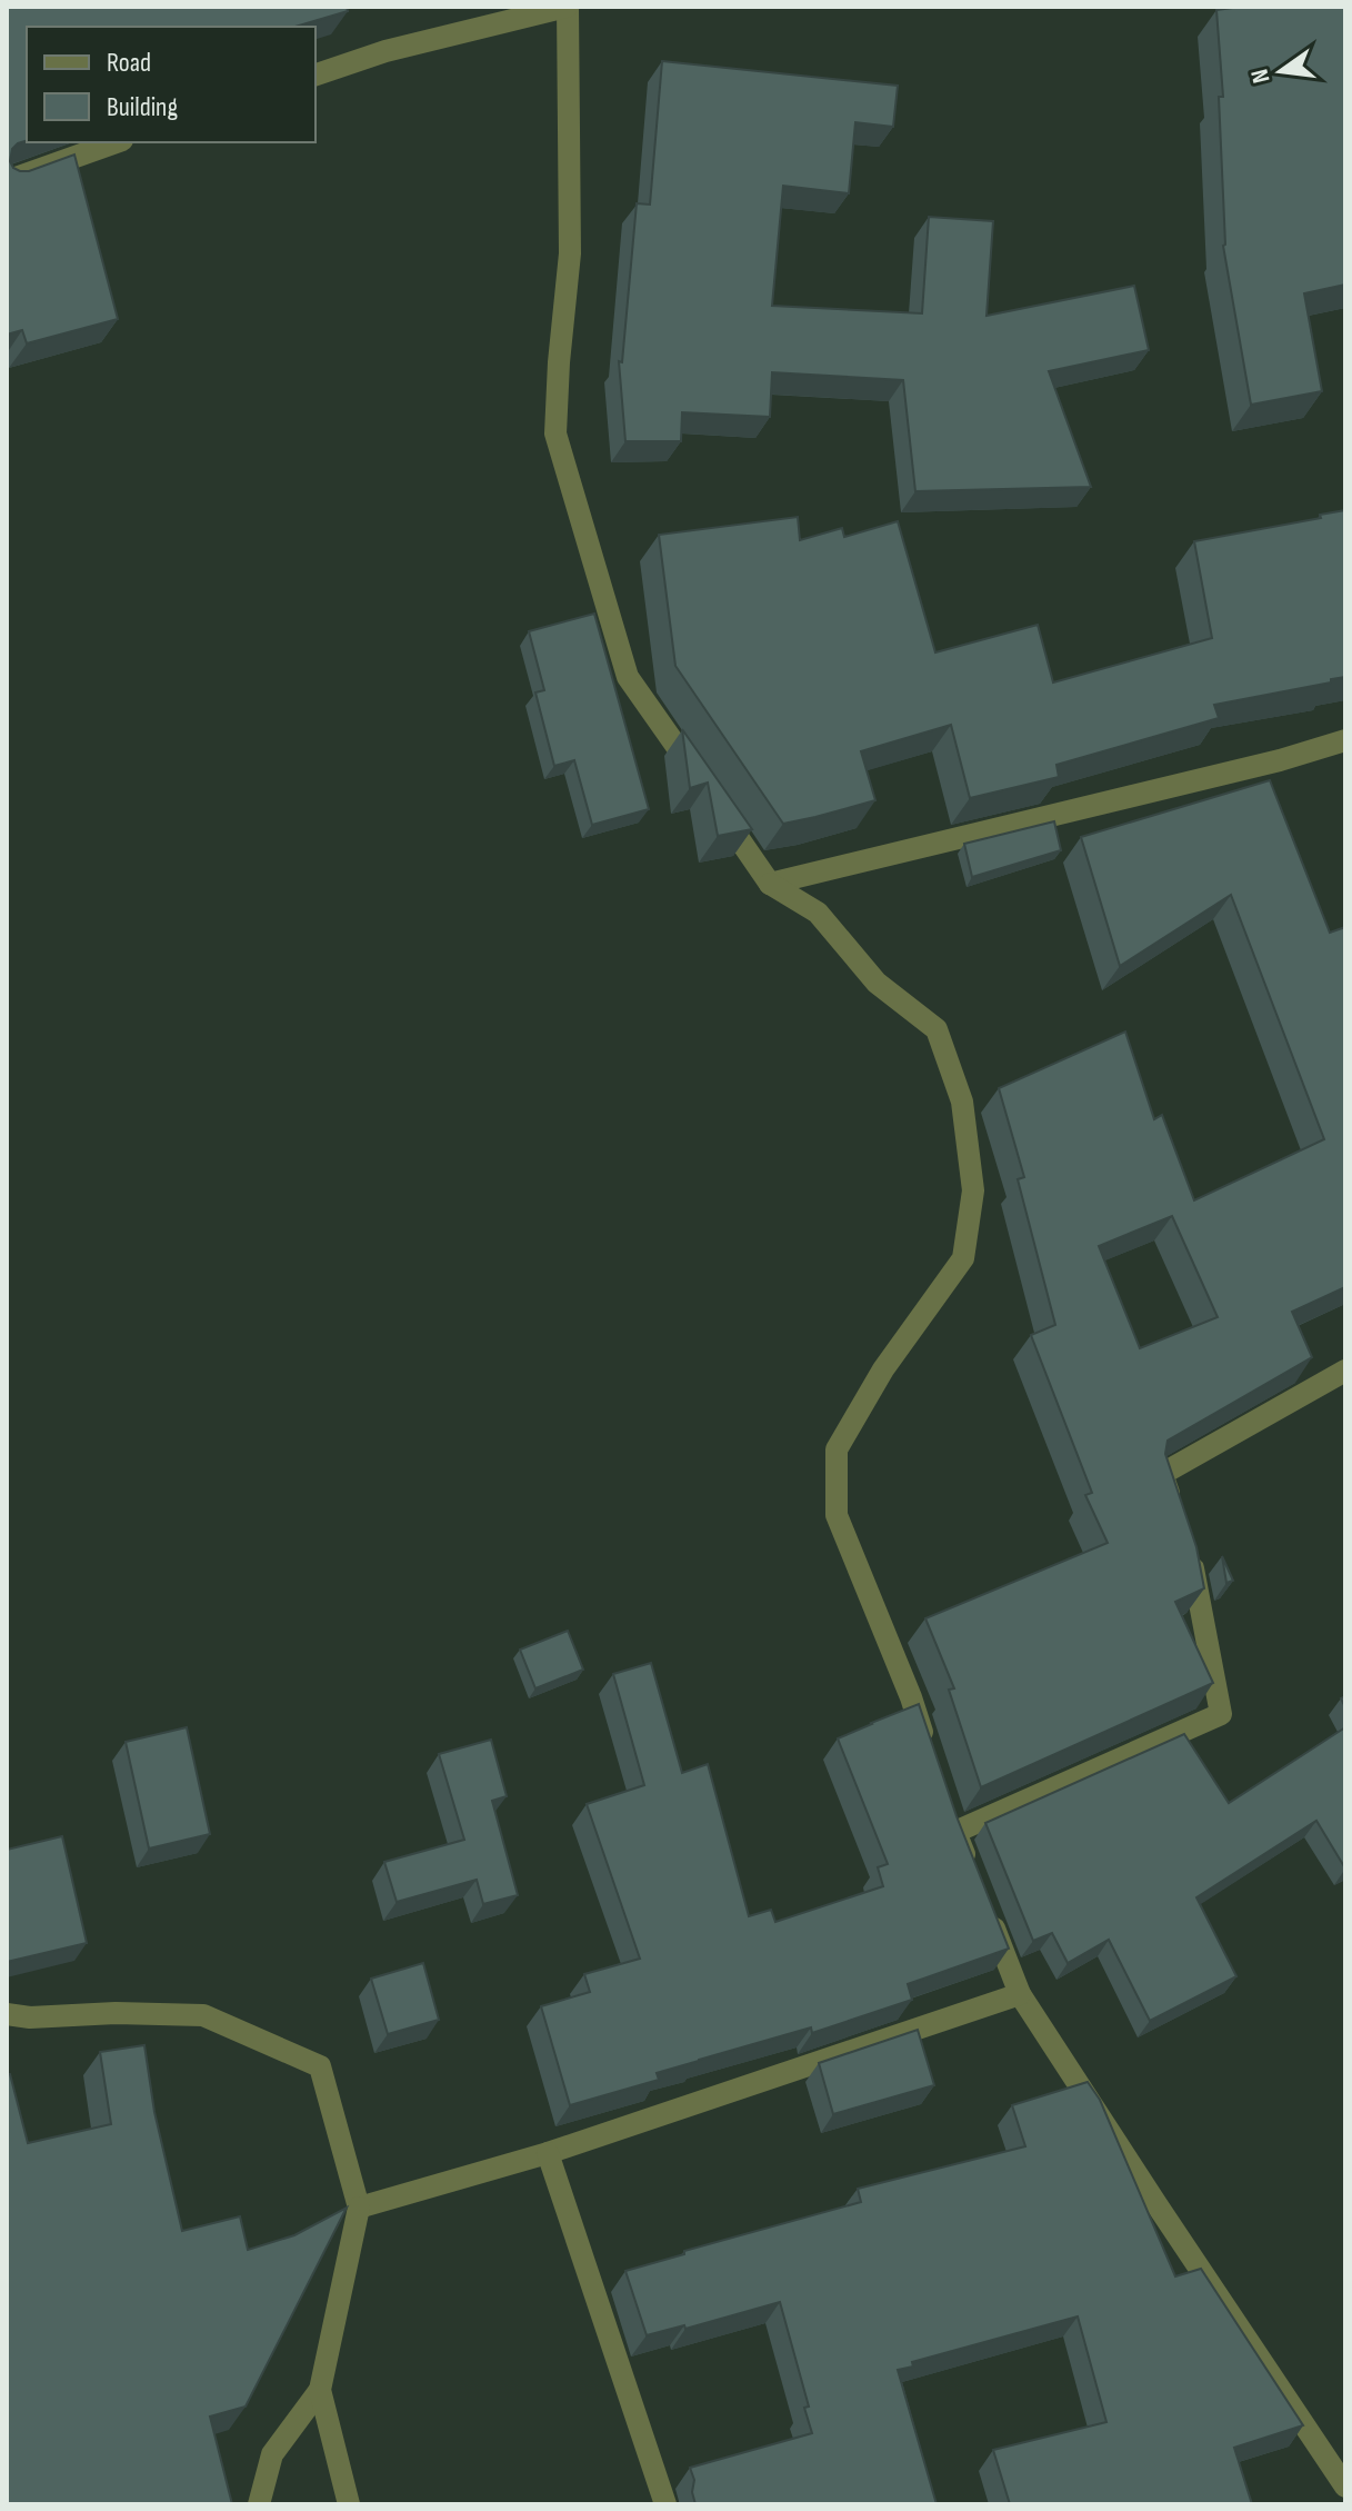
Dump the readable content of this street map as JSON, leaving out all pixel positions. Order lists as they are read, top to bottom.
{
  "legend": ["Road", "Building"],
  "north": "left"
}
